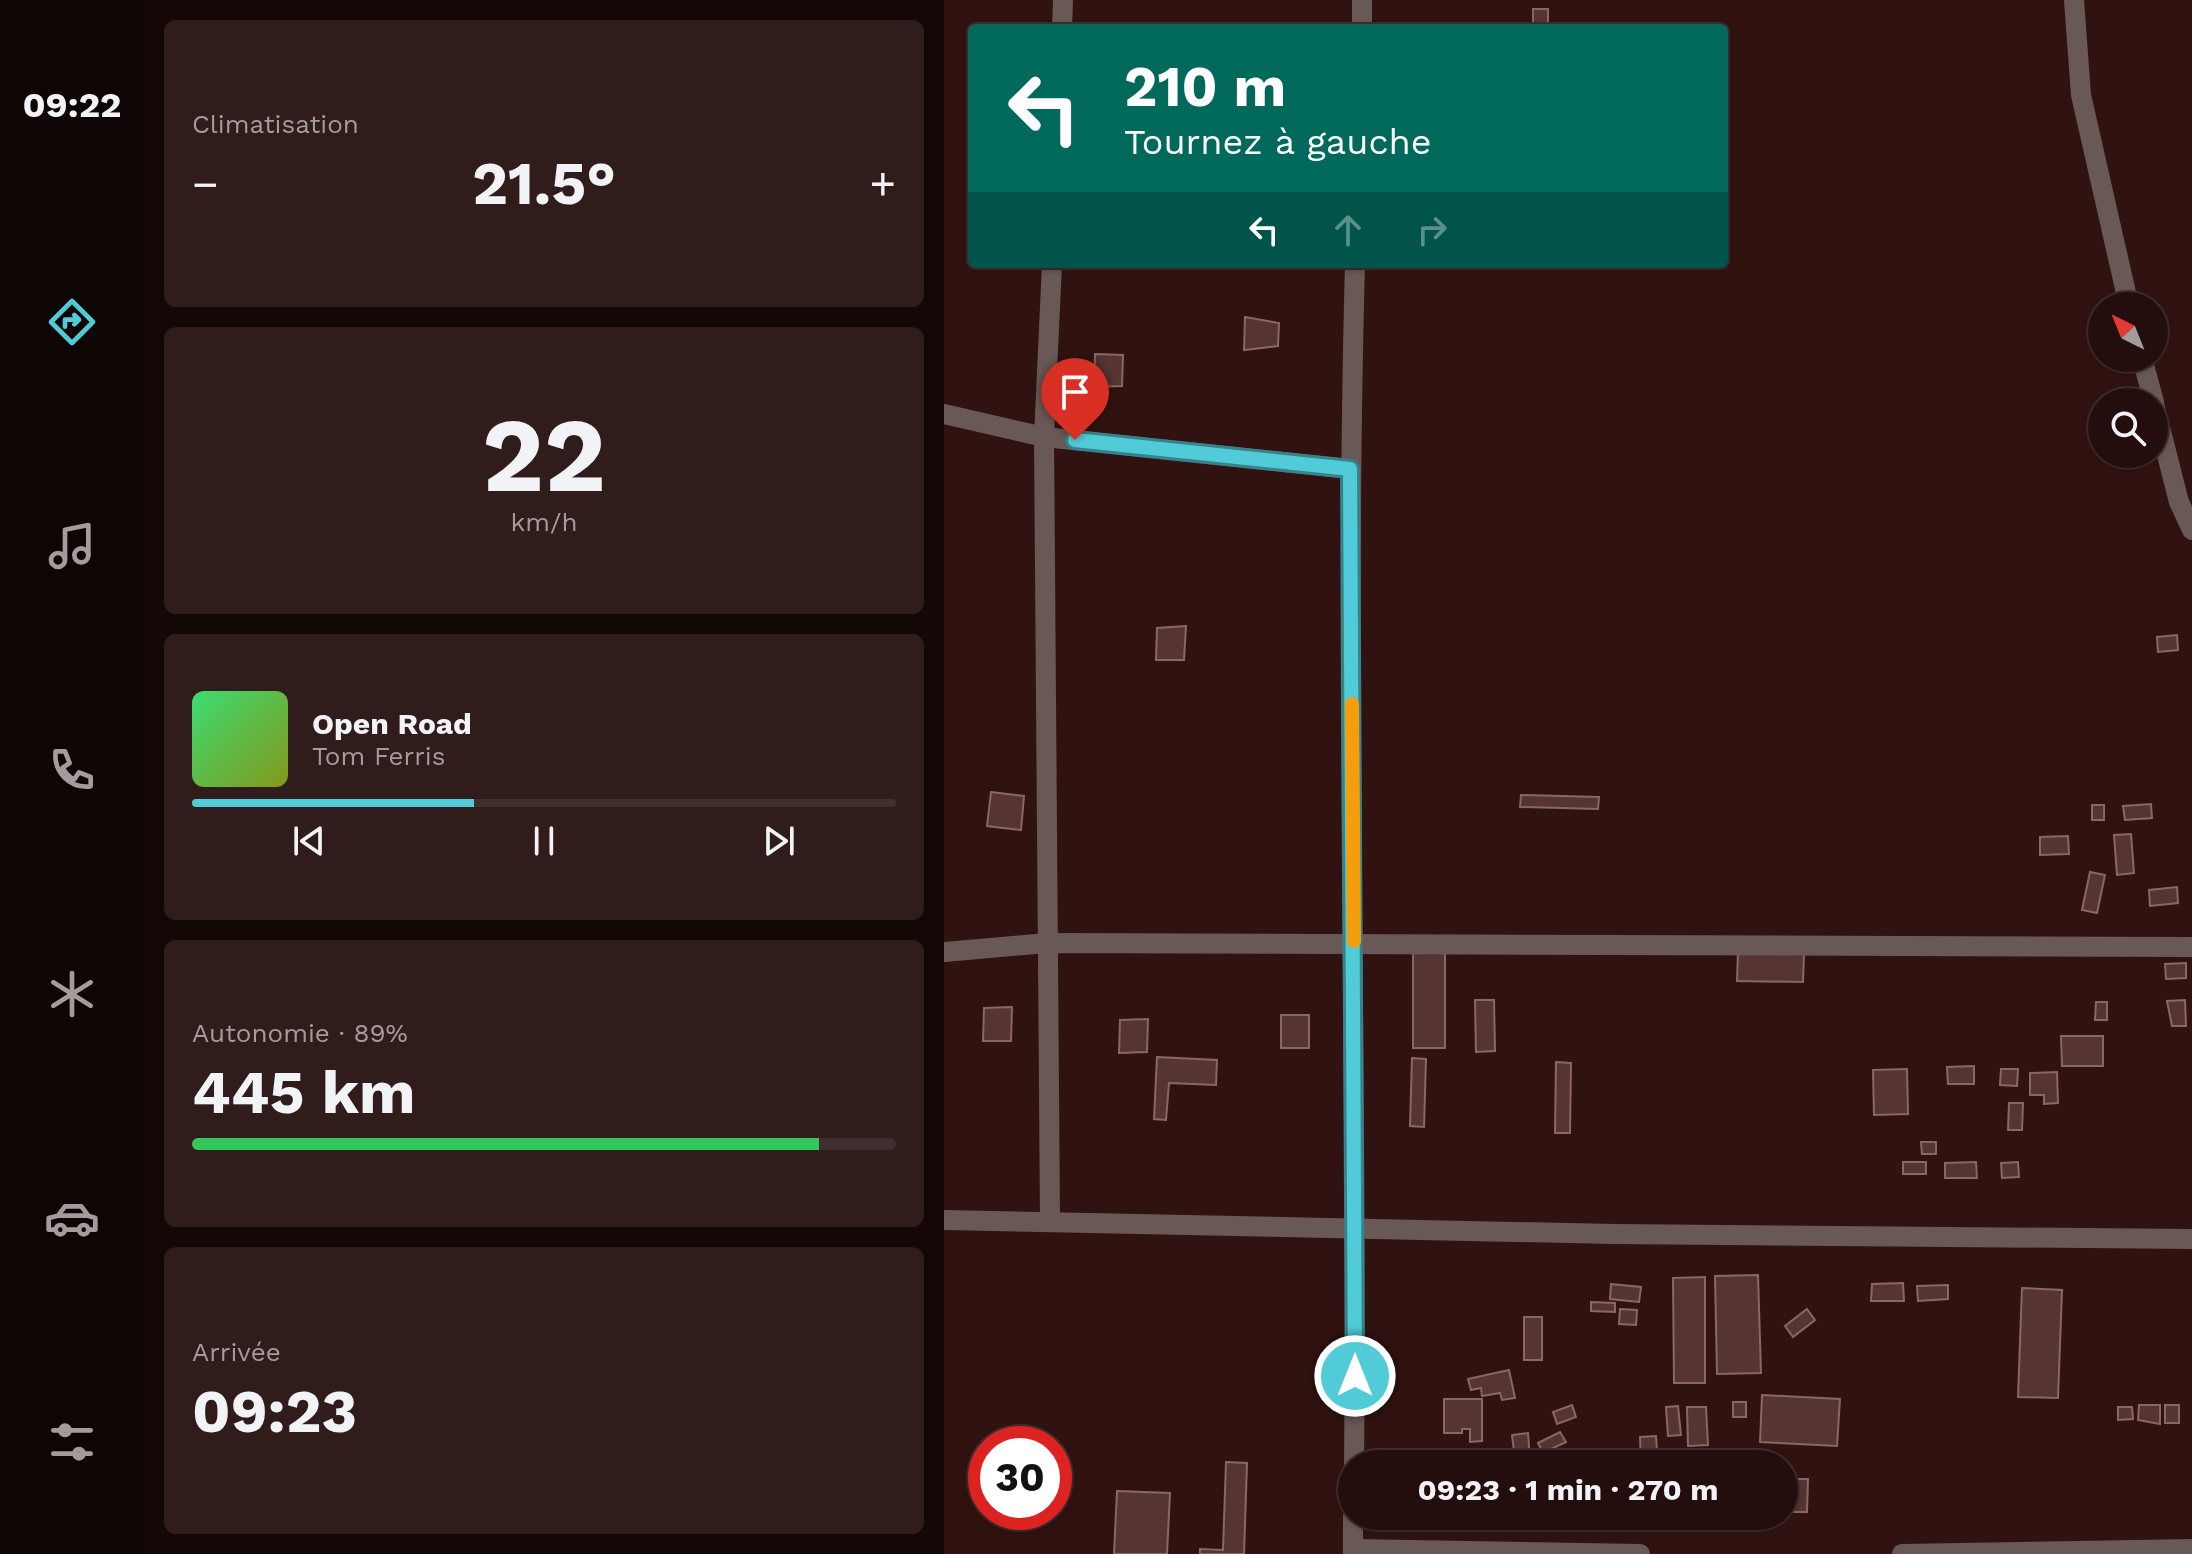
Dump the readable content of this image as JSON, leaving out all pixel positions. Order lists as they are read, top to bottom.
{
  "north": "top left",
  "page": {
    "tabs": "09:22",
    "tile": [
      "Climatisation",
      ["22", "km/h"],
      ["Autonomie · 89%", "445 km"],
      ["Arrivée", "09:23"]
    ],
    "turn": ["210 m", "Tournez à gauche"],
    "heat": ["−", "21.5°", "+"],
    "song": ["Open Road", "Tom Ferris"],
    "limit": "30",
    "trip": "09:23 · 1 min · 270 m"
  }
}
